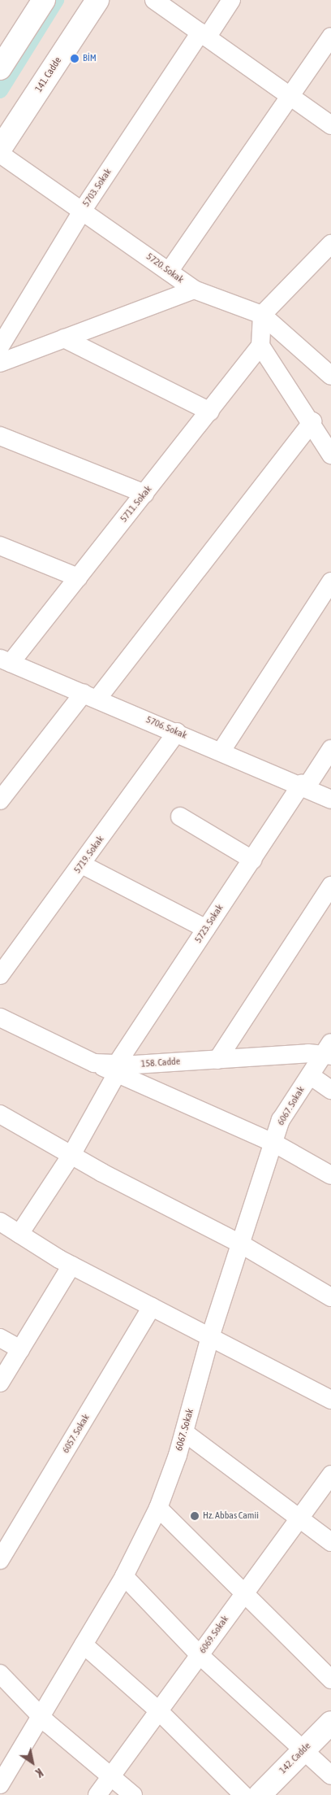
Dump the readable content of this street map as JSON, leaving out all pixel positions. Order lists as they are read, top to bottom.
{
  "streets": {
    "street": [
      "141. Cadde",
      "5703. Sokak",
      "5720. Sokak",
      "5711. Sokak",
      "5706. Sokak",
      "5719. Sokak",
      "5723. Sokak",
      "158. Cadde",
      "6067. Sokak",
      "6057. Sokak",
      "6069. Sokak",
      "142. Cadde"
    ]
  },
  "crossings": [
    ["5703. Sokak", "5720. Sokak"],
    ["5711. Sokak", "5706. Sokak"],
    ["5706. Sokak", "5719. Sokak"],
    ["5706. Sokak", "5723. Sokak"],
    ["5723. Sokak", "158. Cadde"],
    ["158. Cadde", "6067. Sokak"]
  ],
  "places": ["BİM", "Hz. Abbas Camii"],
  "north": "bottom right"
}
